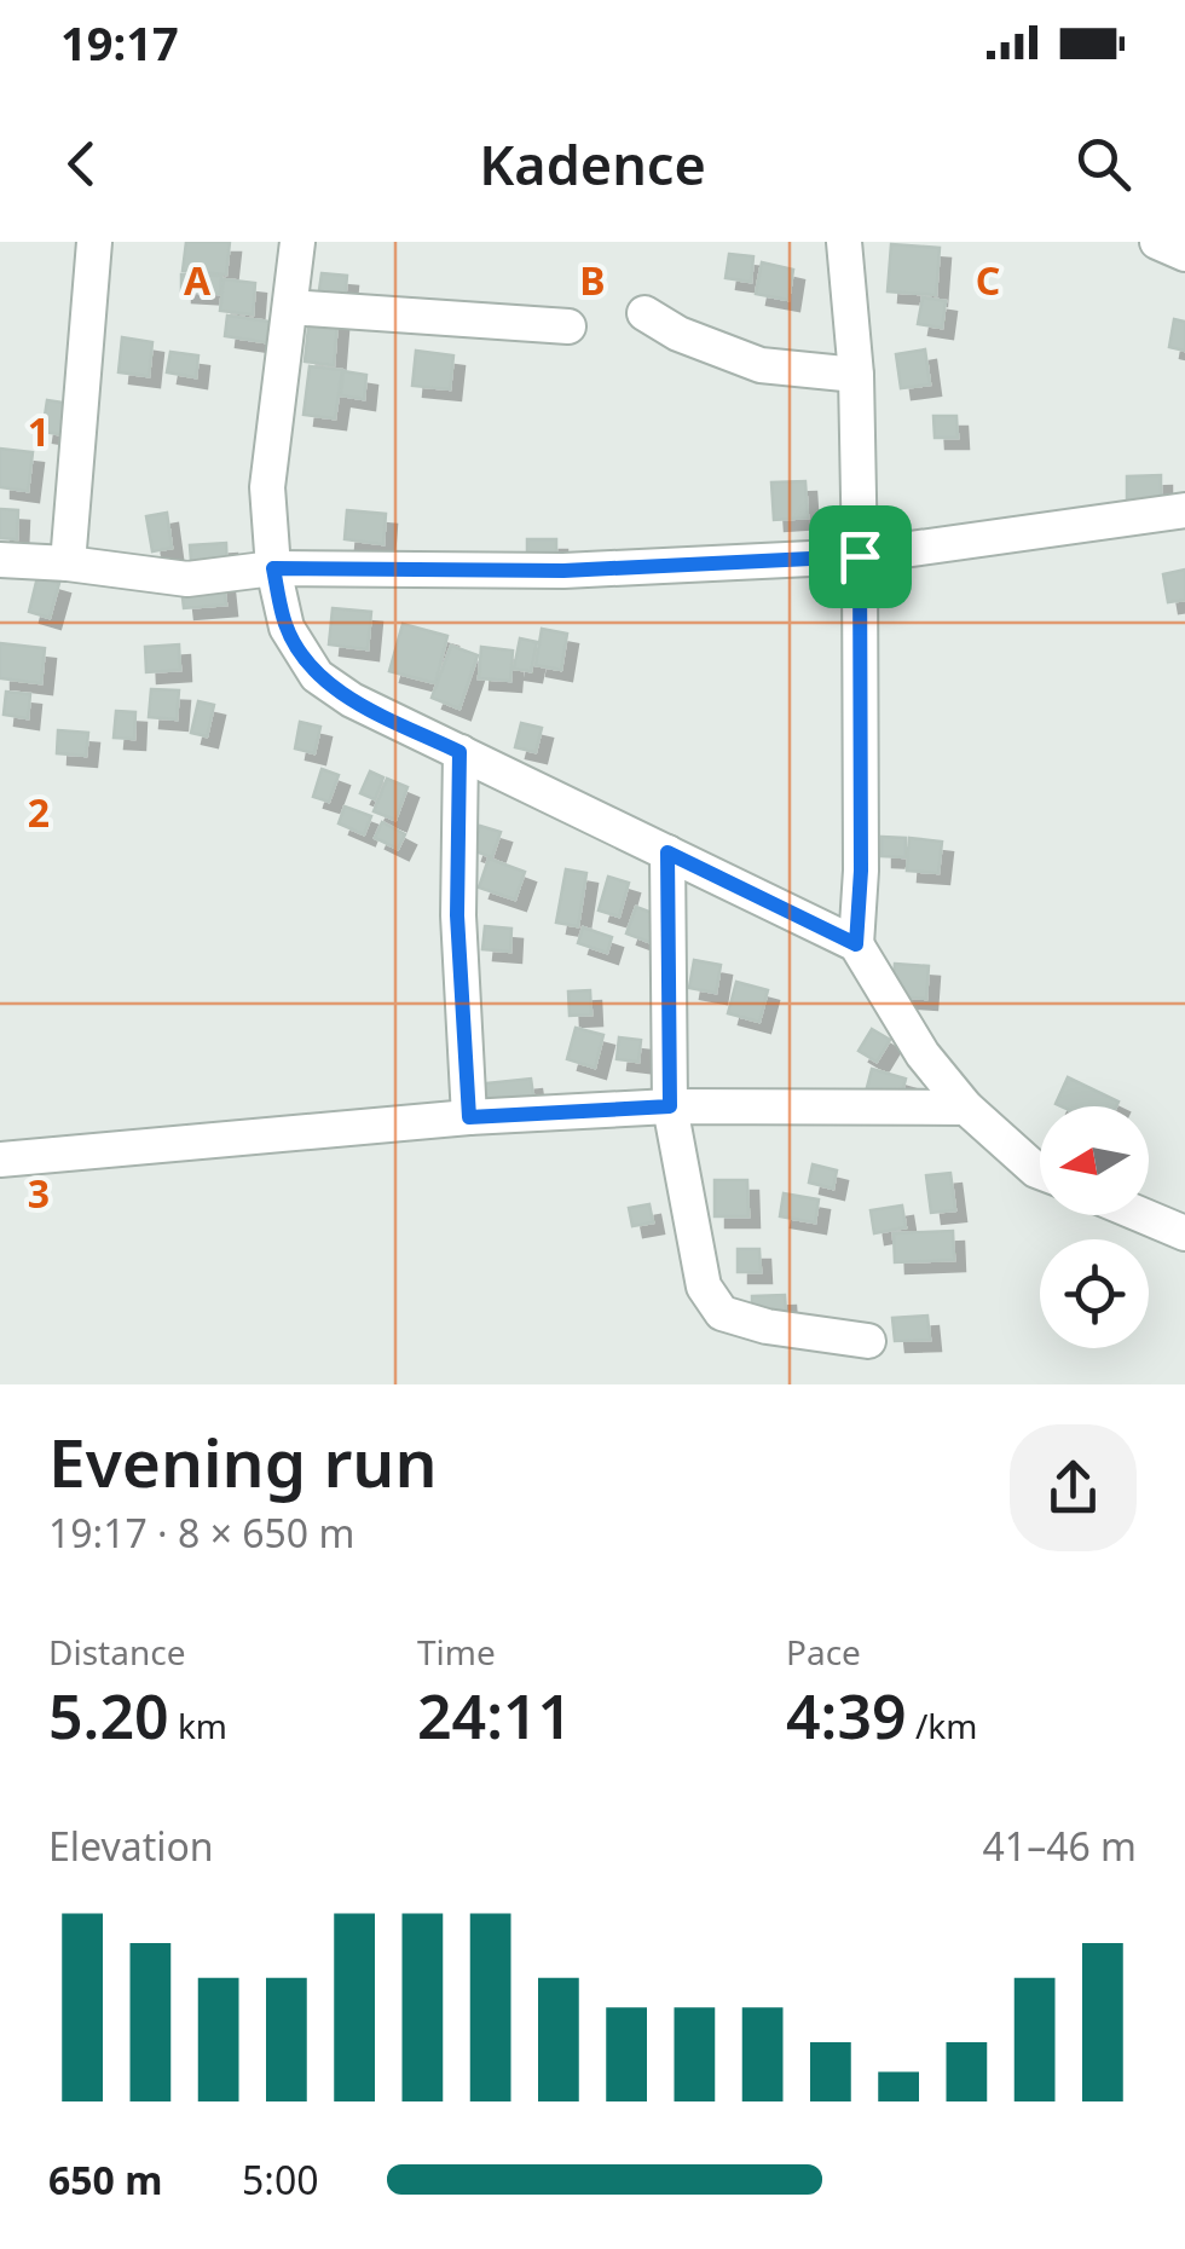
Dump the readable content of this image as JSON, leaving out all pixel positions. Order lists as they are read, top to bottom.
{
  "north": "left",
  "page": {
    "status": "19:17",
    "header": "Kadence",
    "heading": ["Evening run", "19:17 · 8 × 650 m"],
    "stats": [
      ["Distance", "5.20 km"],
      ["Time", "24:11"],
      ["Pace", "4:39 /km"]
    ],
    "chart": ["Elevation", "41–46 m"],
    "list": [
      {
        "name": "650 m",
        "note": "5:00"
      }
    ]
  },
  "grid": {
    "columns": ["A", "B", "C"],
    "rows": ["1", "2", "3"]
  }
}
